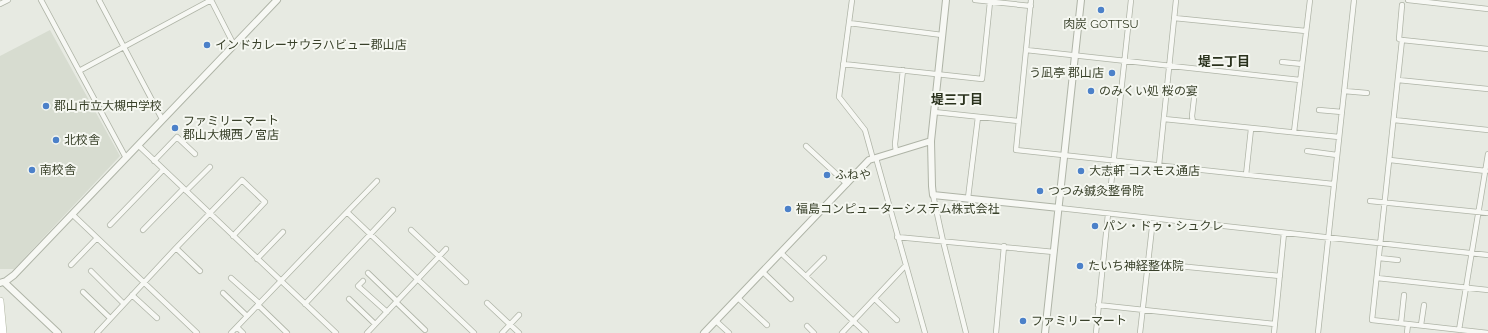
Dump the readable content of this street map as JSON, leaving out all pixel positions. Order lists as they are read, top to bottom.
{
  "districts": ["堤二丁目", "堤三丁目"],
  "places": [
    "肉炭 GOTTSU",
    "インドカレーサウラハビュー郡山店",
    "う凪亭 郡山店",
    "のみくい処 桜の宴",
    "郡山市立大槻中学校",
    "ファミリーマート 郡山大槻西ノ宮店",
    "北校舎",
    "南校舎",
    "大志軒 コスモス通店",
    "ふねや",
    "つつみ鍼灸整骨院",
    "福島コンピューターシステム株式会社",
    "パン・ドゥ・シュクレ",
    "たいち神経整体院",
    "ファミリーマート"
  ]
}
